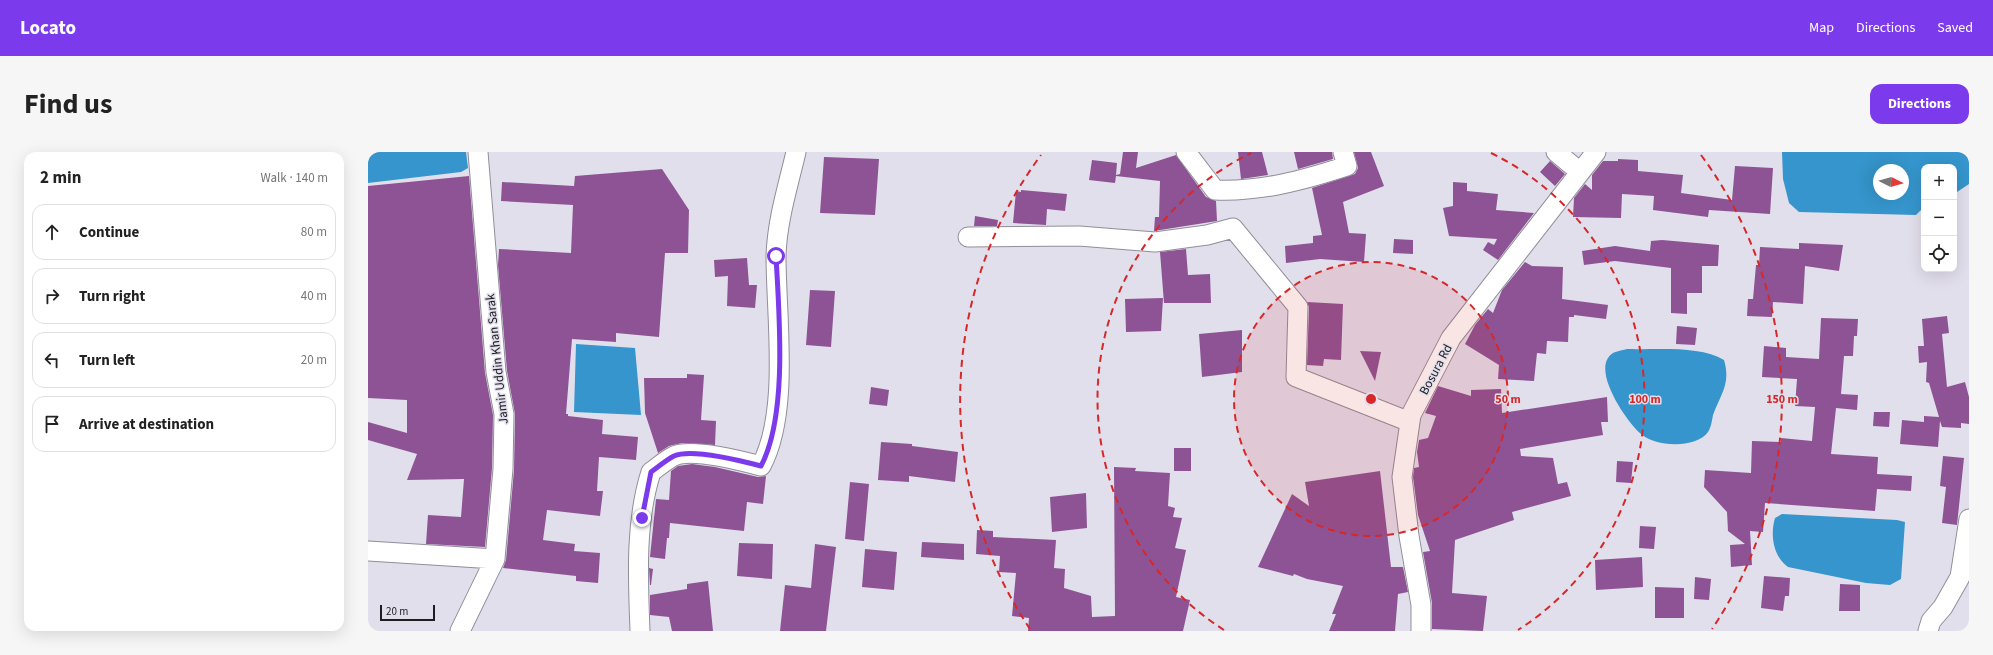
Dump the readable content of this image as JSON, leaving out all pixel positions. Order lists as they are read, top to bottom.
{
  "streets": {
    "street": ["Jamir Uddin Khan Sarak", "Bosura Rd"]
  },
  "scale_bar": "20 m",
  "north": "right",
  "page": {
    "header": "Locato",
    "nav": ["Map", "Directions", "Saved"],
    "title": "Find us",
    "buttons": "Directions",
    "heading": ["2 min", "Walk · 140 m"],
    "map_buttons": ["+", "−"],
    "list": [
      ["Continue", "80 m"],
      ["Turn right", "40 m"],
      ["Turn left", "20 m"],
      "Arrive at destination"
    ],
    "scale": "20 m"
  },
  "rings": ["50 m", "100 m", "150 m"]
}
